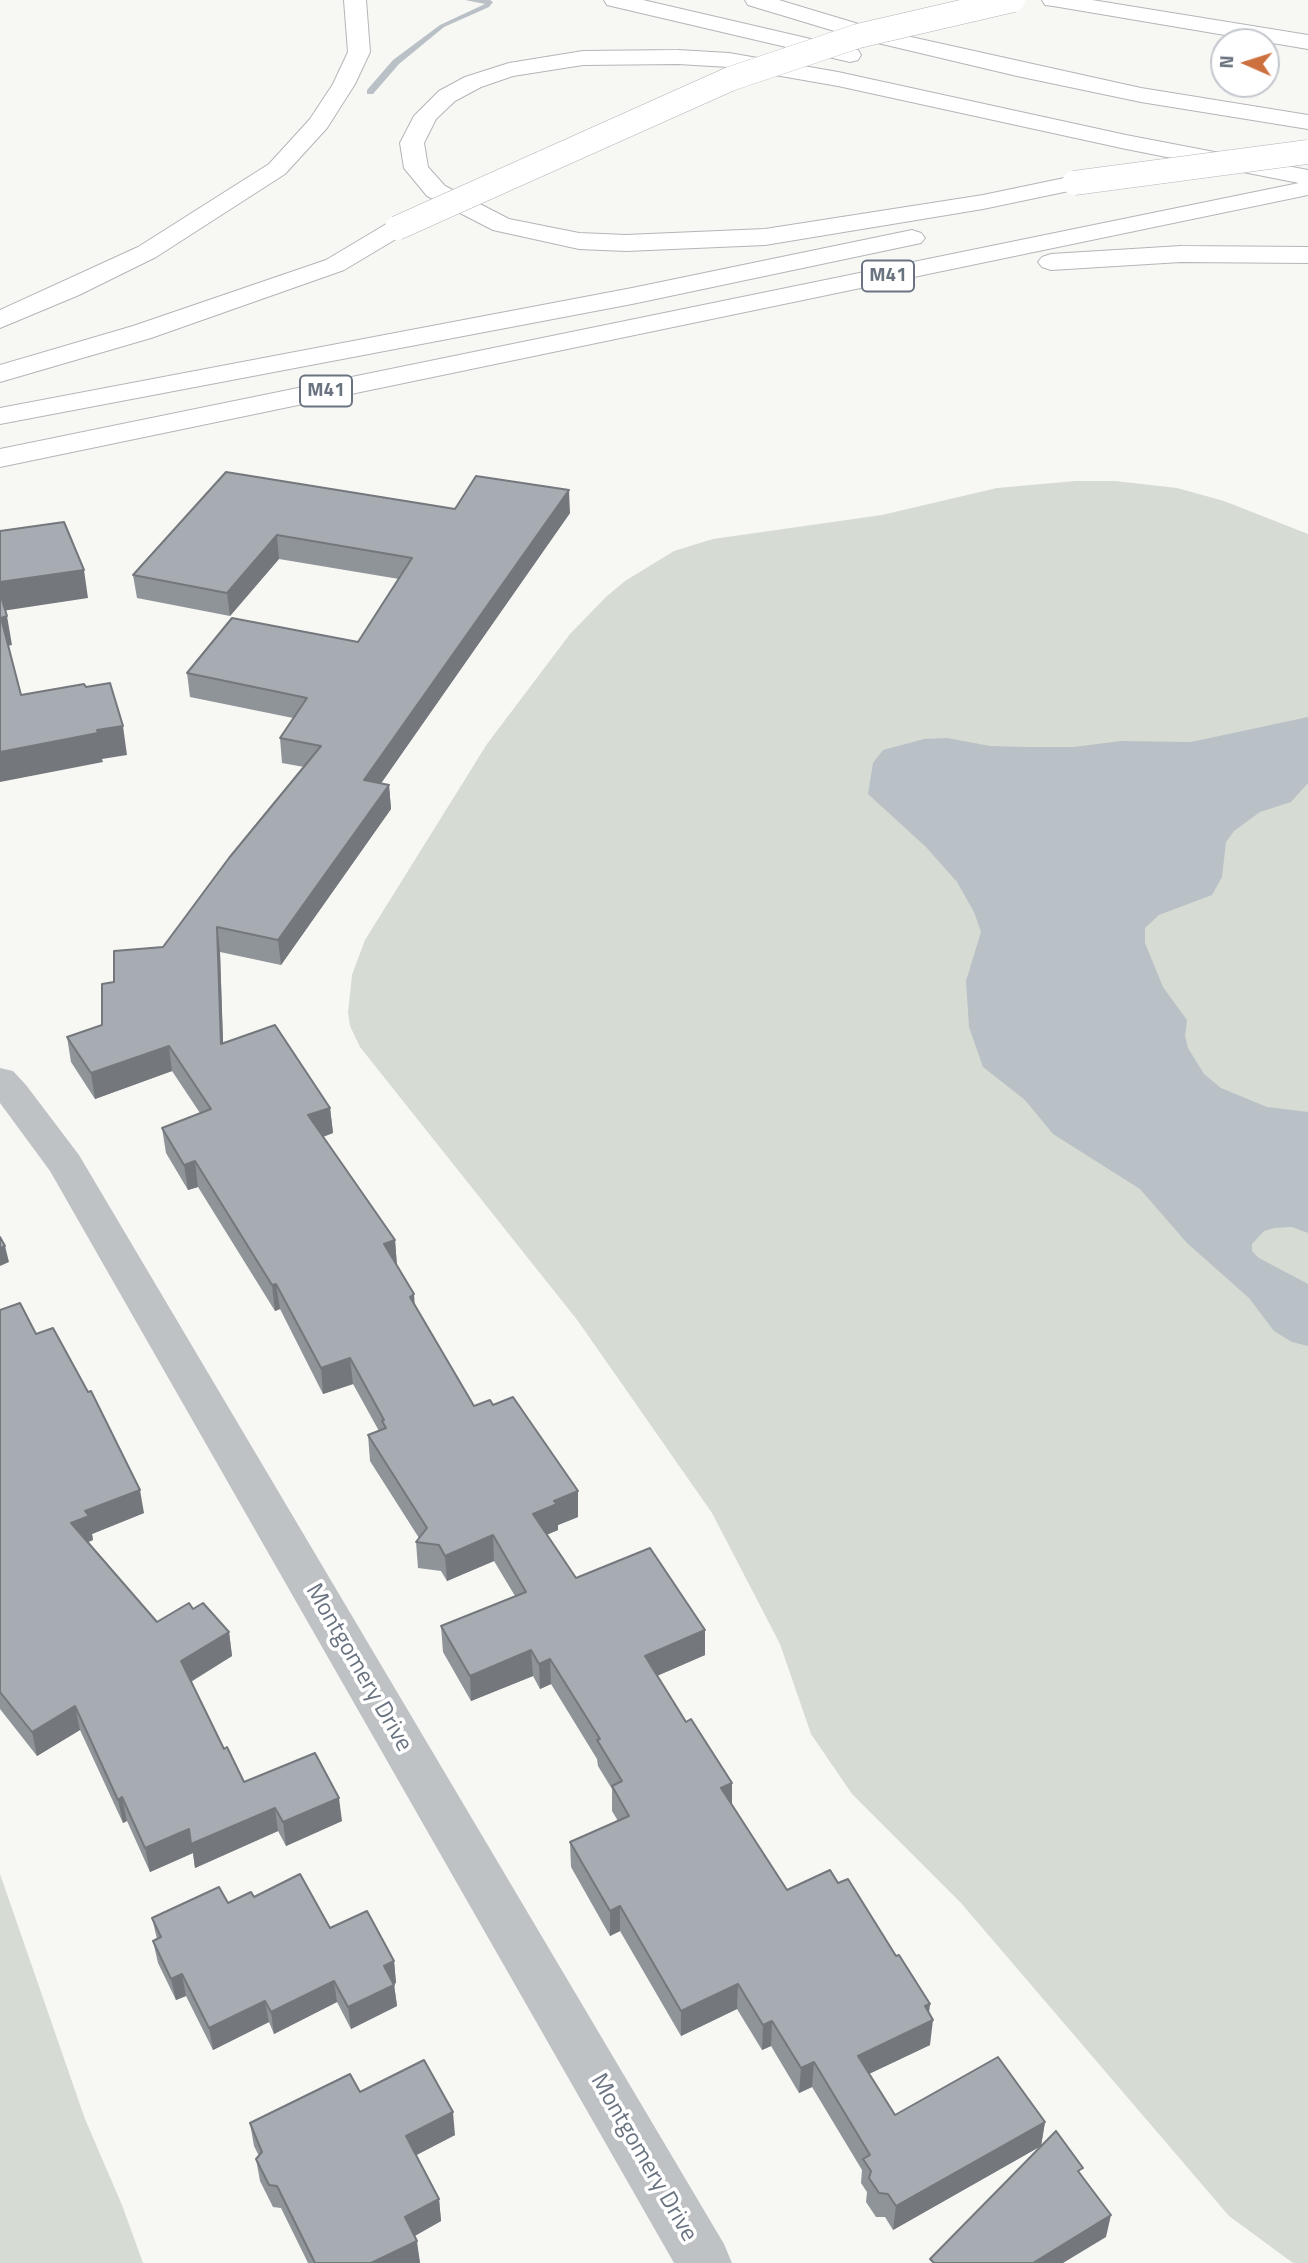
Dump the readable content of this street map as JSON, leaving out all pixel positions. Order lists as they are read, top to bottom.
{
  "streets": {
    "highway": ["M41"],
    "street": ["Montgomery Drive"]
  },
  "north": "left"
}
